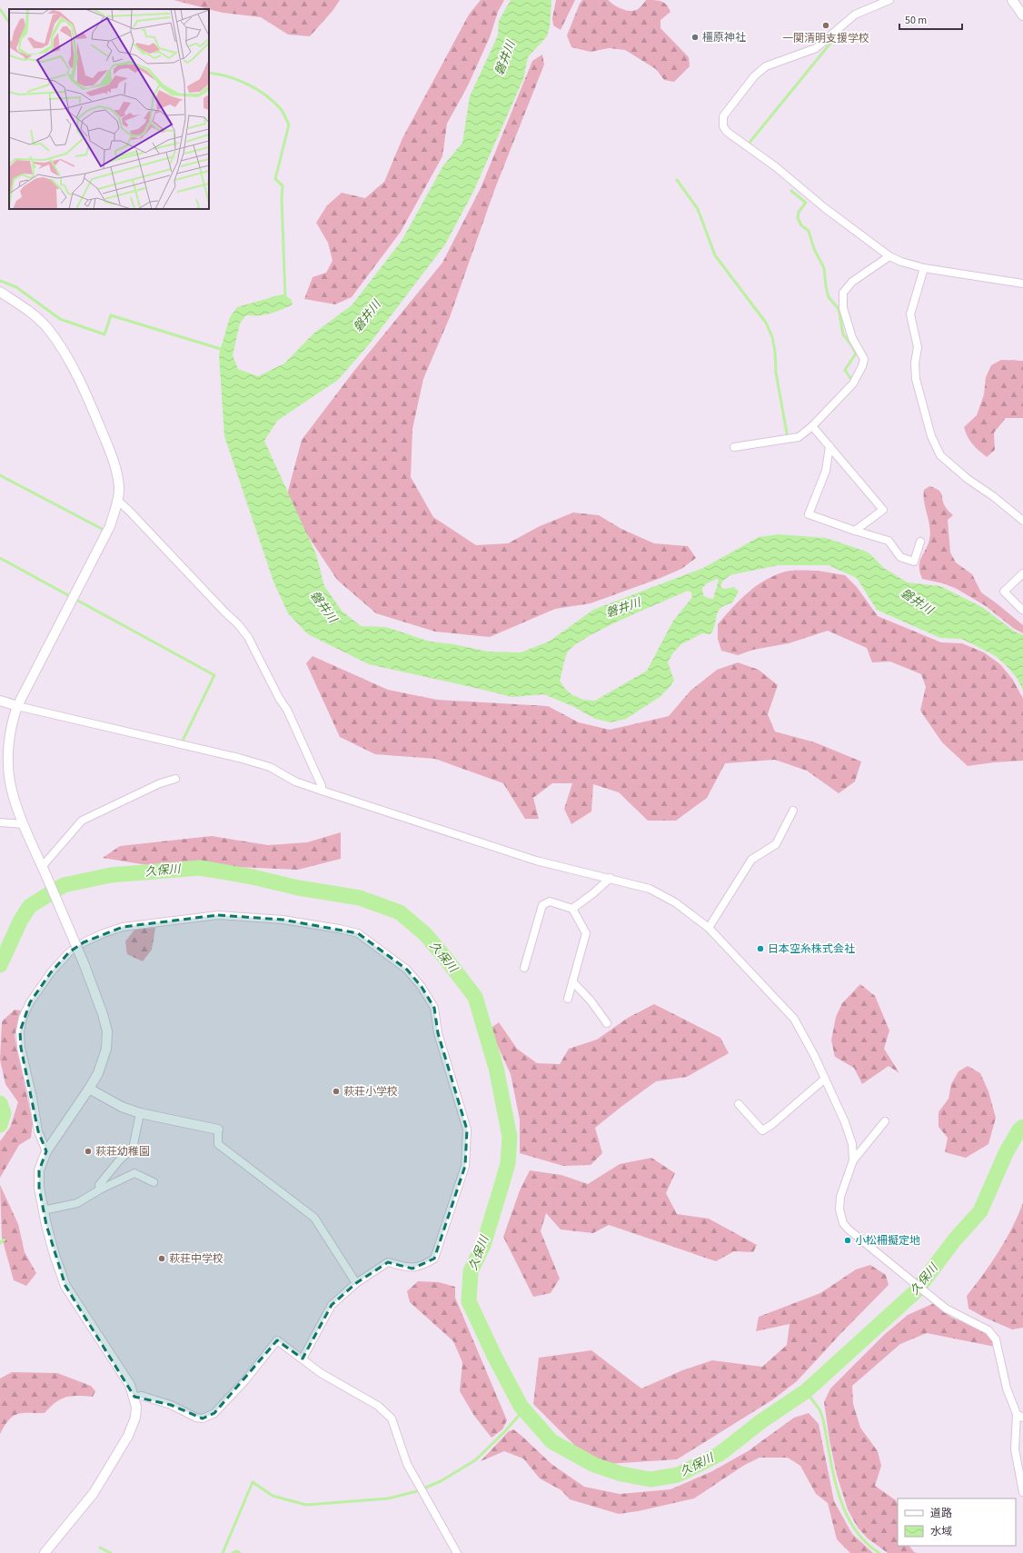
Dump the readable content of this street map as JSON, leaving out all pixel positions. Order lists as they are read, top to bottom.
{
  "water": ["磐井川", "久保川"],
  "places": [
    "一関清明支援学校",
    "橿原神社",
    "日本空糸株式会社",
    "萩荘小学校",
    "萩荘幼稚園",
    "小松柵擬定地",
    "萩荘中学校"
  ],
  "legend": ["道路", "水域"],
  "scale_bar": "50 m"
}
